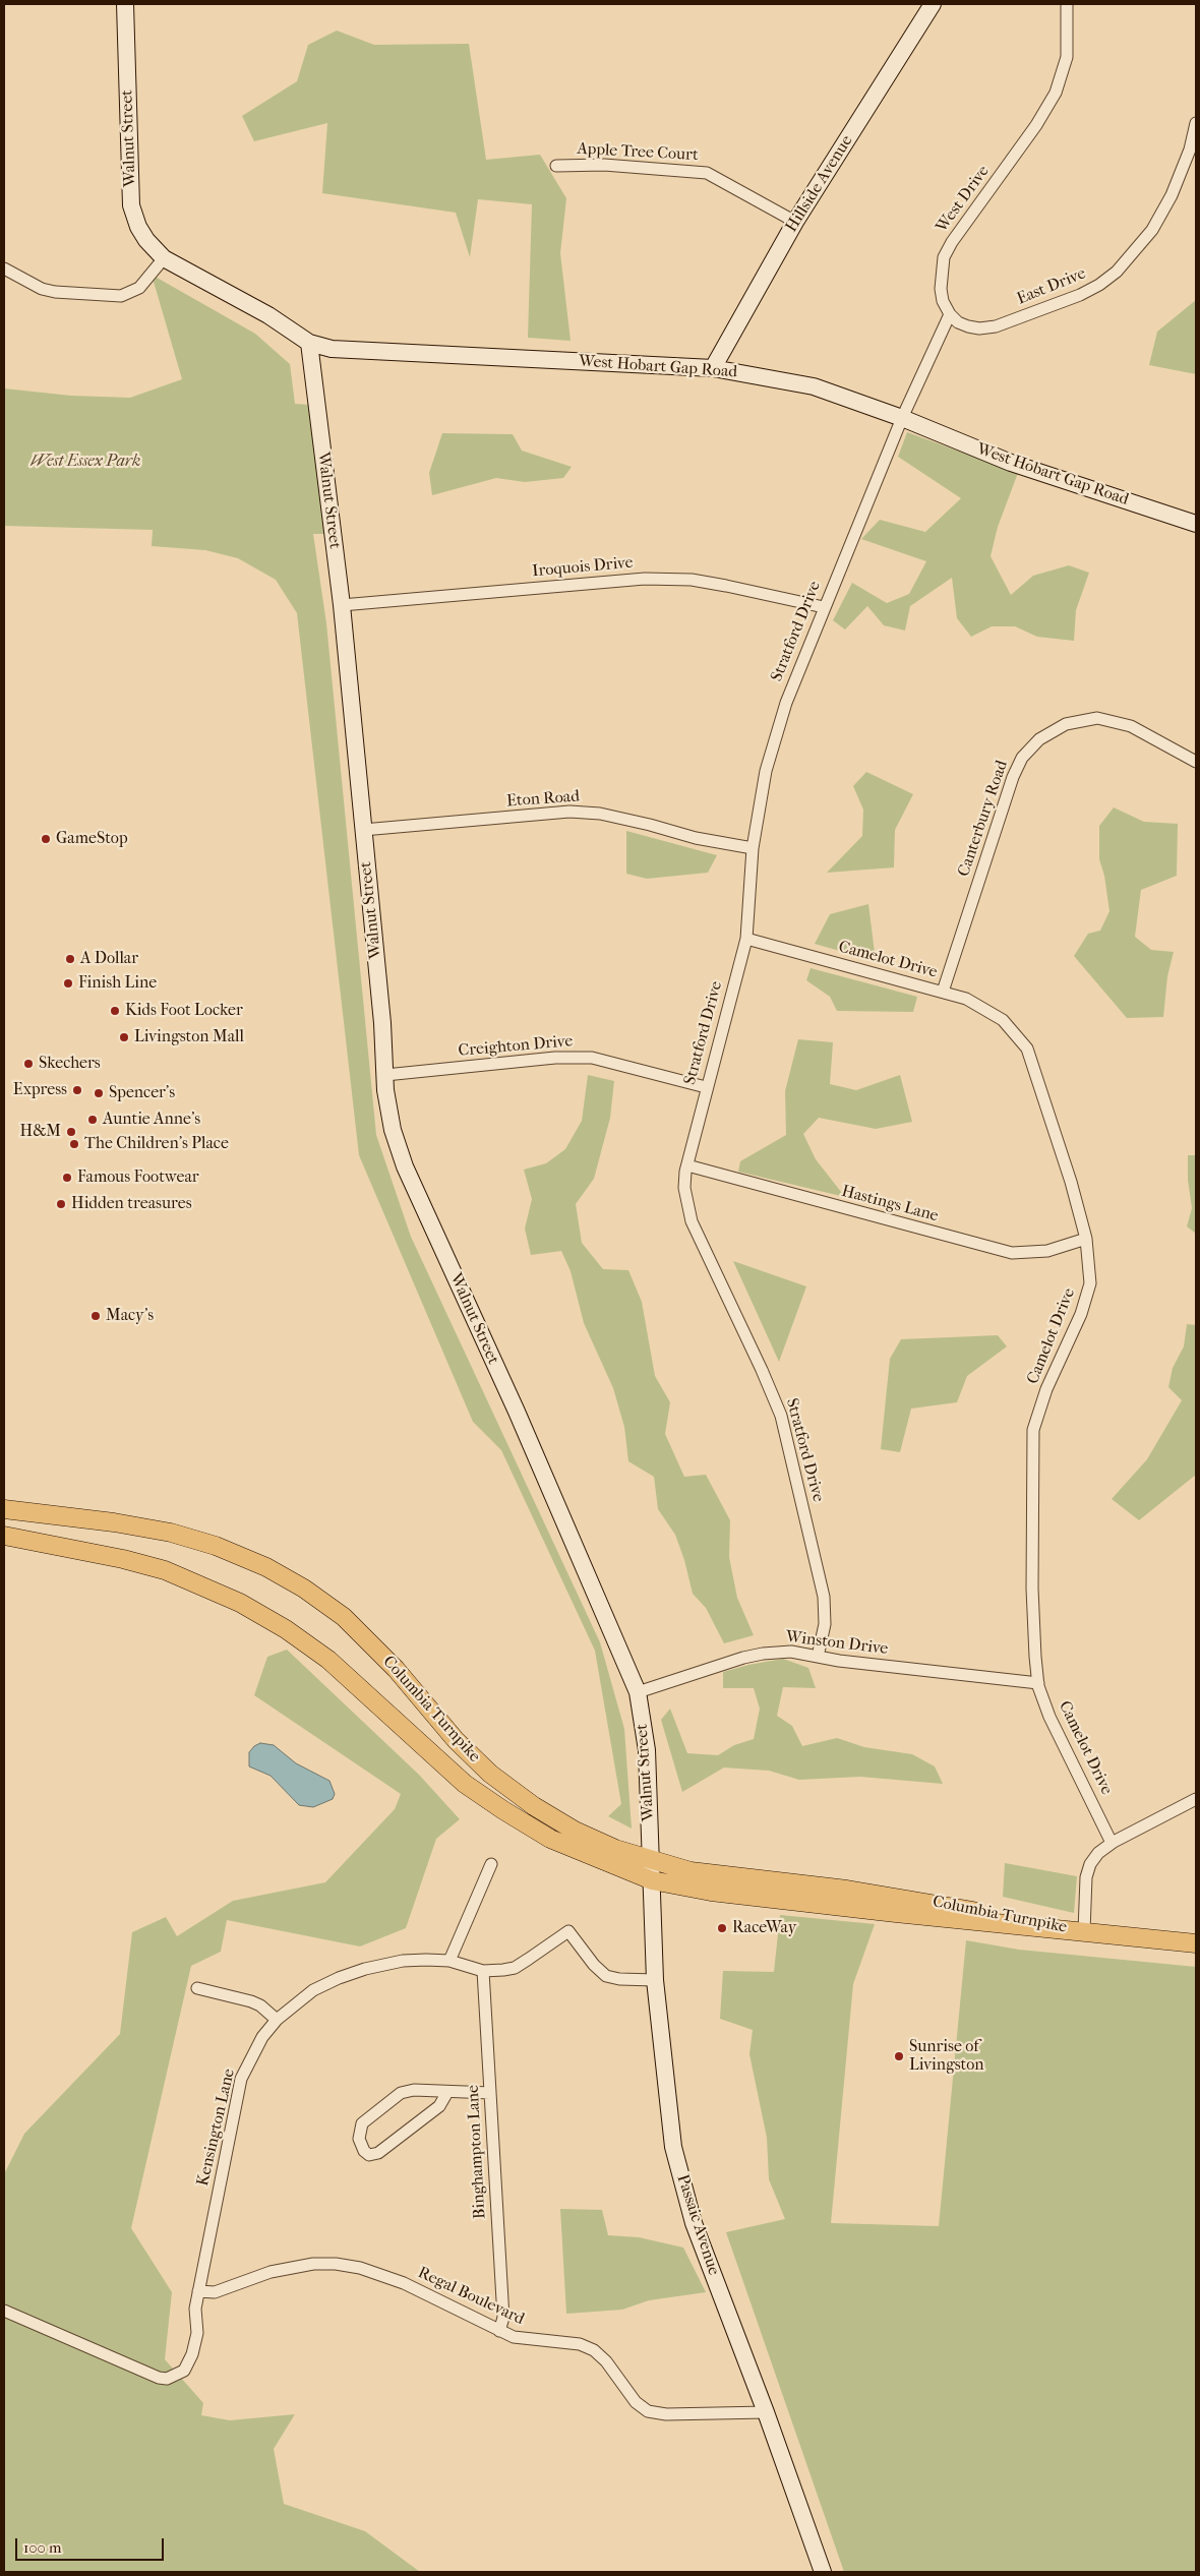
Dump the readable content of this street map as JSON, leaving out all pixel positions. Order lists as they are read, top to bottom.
{
  "streets": {
    "main road": ["Columbia Turnpike"],
    "street": [
      "Walnut Street",
      "Apple Tree Court",
      "Hillside Avenue",
      "West Drive",
      "East Drive",
      "West Hobart Gap Road",
      "Iroquois Drive",
      "Stratford Drive",
      "Eton Road",
      "Canterbury Road",
      "Camelot Drive",
      "Creighton Drive",
      "Hastings Lane",
      "Winston Drive",
      "Kensington Lane",
      "Binghampton Lane",
      "Passaic Avenue",
      "Regal Boulevard"
    ]
  },
  "crossings": [
    ["Walnut Street", "West Hobart Gap Road"],
    ["Walnut Street", "Iroquois Drive"],
    ["Walnut Street", "Eton Road"],
    ["Walnut Street", "Creighton Drive"],
    ["Walnut Street", "Winston Drive"],
    ["Walnut Street", "Columbia Turnpike"],
    ["Walnut Street", "Passaic Avenue"],
    ["Apple Tree Court", "Hillside Avenue"],
    ["Hillside Avenue", "West Hobart Gap Road"],
    ["West Drive", "East Drive"],
    ["West Hobart Gap Road", "Stratford Drive"],
    ["Iroquois Drive", "Stratford Drive"],
    ["Stratford Drive", "Eton Road"],
    ["Stratford Drive", "Camelot Drive"],
    ["Stratford Drive", "Creighton Drive"],
    ["Stratford Drive", "Hastings Lane"],
    ["Stratford Drive", "Winston Drive"],
    ["Canterbury Road", "Camelot Drive"],
    ["Camelot Drive", "Hastings Lane"],
    ["Camelot Drive", "Winston Drive"],
    ["Columbia Turnpike", "Passaic Avenue"],
    ["Kensington Lane", "Binghampton Lane"],
    ["Kensington Lane", "Passaic Avenue"],
    ["Kensington Lane", "Regal Boulevard"],
    ["Binghampton Lane", "Regal Boulevard"],
    ["Passaic Avenue", "Regal Boulevard"]
  ],
  "parks": ["West Essex Park"],
  "places": [
    "GameStop",
    "A Dollar",
    "Finish Line",
    "Kids Foot Locker",
    "Livingston Mall",
    "Skechers",
    "Express",
    "Spencer's",
    "Auntie Anne's",
    "H&M",
    "The Children's Place",
    "Famous Footwear",
    "Hidden treasures",
    "Macy's",
    "RaceWay",
    "Sunrise of Livingston"
  ],
  "scale_bar": "100 m"
}
